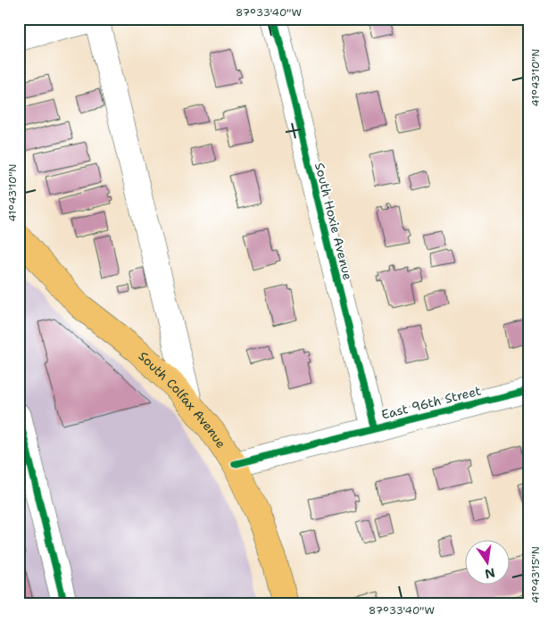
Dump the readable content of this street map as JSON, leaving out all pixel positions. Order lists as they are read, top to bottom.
{
  "streets": {
    "main road": ["South Colfax Avenue"],
    "street": ["South Hoxie Avenue", "East 96th Street"]
  },
  "crossings": [
    ["South Hoxie Avenue", "East 96th Street"],
    ["South Colfax Avenue", "East 96th Street"]
  ],
  "north": "bottom",
  "coordinates": ["87°33'40\"W", "41°43'10\"N", "41°43'15\"N"]
}
